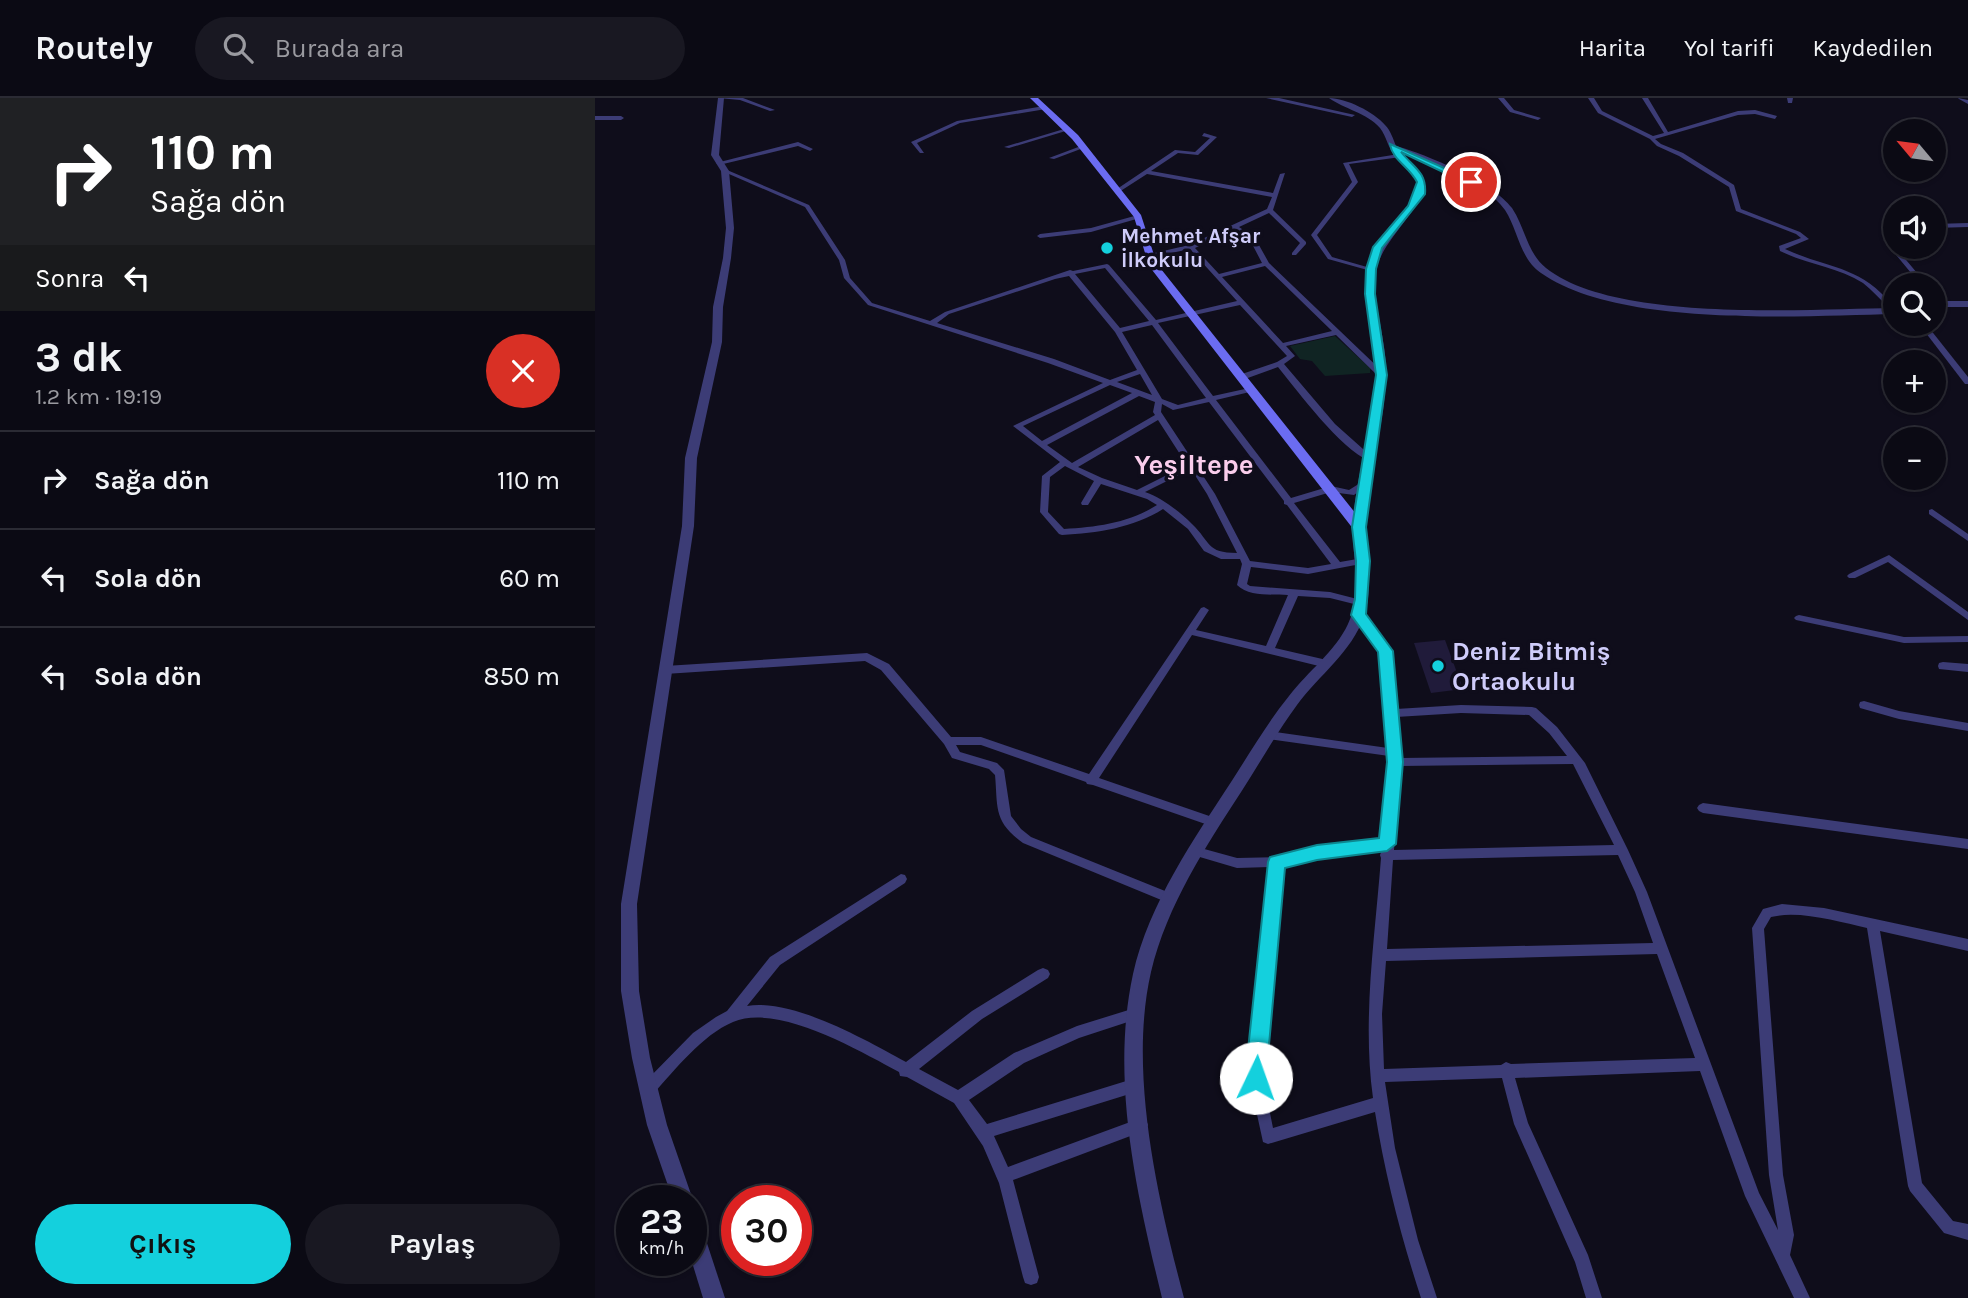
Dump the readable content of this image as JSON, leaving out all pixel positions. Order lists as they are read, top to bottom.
{
  "districts": ["Yeşiltepe"],
  "places": ["Mehmet Afşar İlkokulu", "Deniz Bitmiş Ortaokulu"],
  "north": "top left",
  "page": {
    "header": "Routely",
    "search": "Burada ara",
    "nav": ["Harita", "Yol tarifi", "Kaydedilen"],
    "turn": ["110 m", "Sağa dön"],
    "map_buttons": ["+", "−"],
    "then": "Sonra",
    "heading": ["3 dk", "1.2 km · 19:19"],
    "list": [
      {
        "name": "Sağa dön",
        "value": "110 m"
      },
      {
        "name": "Sola dön",
        "value": "60 m"
      },
      {
        "name": "Sola dön",
        "value": "850 m"
      }
    ],
    "speed": "23 km/h",
    "limit": "30",
    "buttons": ["Çıkış", "Paylaş"]
  }
}
